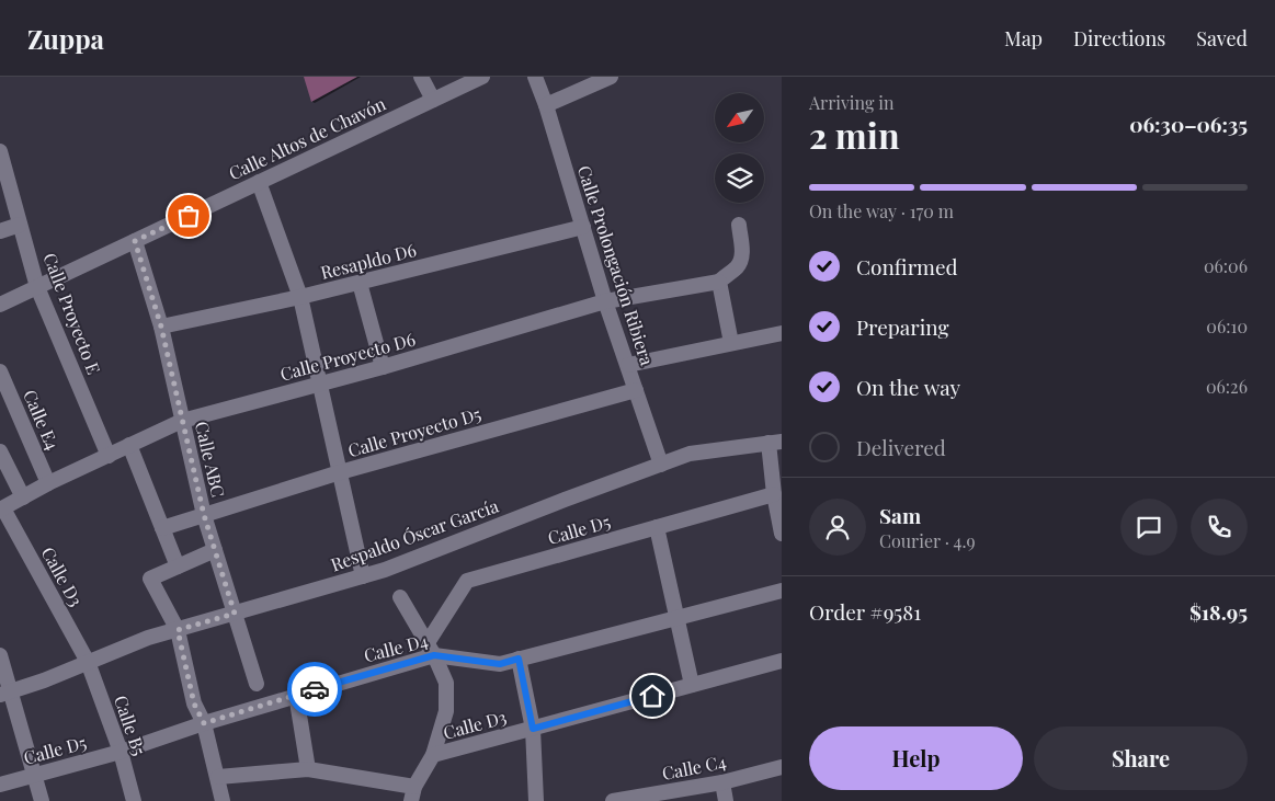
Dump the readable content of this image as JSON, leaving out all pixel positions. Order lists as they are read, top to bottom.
{
  "streets": {
    "street": [
      "Calle Altos de Chavón",
      "Resapldo D6",
      "Calle Prolongación Ribiera",
      "Calle Proyecto E",
      "Calle Proyecto D6",
      "Calle E4",
      "Calle Proyecto D5",
      "Calle ABC",
      "Calle D5",
      "Respaldo Óscar García",
      "Calle D3",
      "Calle D4",
      "Calle B5",
      "Calle C4"
    ]
  },
  "crossings": [
    ["Calle Altos de Chavón", "Calle Proyecto E"],
    ["Calle Altos de Chavón", "Calle ABC"],
    ["Resapldo D6", "Calle Prolongación Ribiera"],
    ["Resapldo D6", "Calle ABC"],
    ["Calle Prolongación Ribiera", "Calle Proyecto D6"],
    ["Calle Prolongación Ribiera", "Calle Proyecto D5"],
    ["Calle Prolongación Ribiera", "Respaldo Óscar García"],
    ["Calle Proyecto E", "Calle Proyecto D6"],
    ["Calle Proyecto D6", "Calle E4"],
    ["Calle Proyecto D6", "Calle ABC"],
    ["Calle Proyecto D6", "Calle D3"],
    ["Calle Proyecto D5", "Calle ABC"],
    ["Calle ABC", "Respaldo Óscar García"],
    ["Calle D5", "Calle D4"],
    ["Calle D5", "Calle B5"],
    ["Respaldo Óscar García", "Calle D3"],
    ["Respaldo Óscar García", "Calle B5"],
    ["Calle D3", "Calle B5"],
    ["Calle D4", "Calle B5"]
  ],
  "north": "bottom left",
  "page": {
    "header": "Zuppa",
    "nav": ["Map", "Directions", "Saved"],
    "heading": ["2 min", "Arriving in", "06:30–06:35"],
    "panel": [
      "Sam",
      "Courier · 4.9",
      "Order #9581",
      "$18.95"
    ],
    "bar": "On the way · 170 m",
    "list": [
      ["Confirmed", "06:06"],
      ["Preparing", "06:10"],
      ["On the way", "06:26"],
      "Delivered"
    ],
    "buttons": ["Help", "Share"]
  }
}
